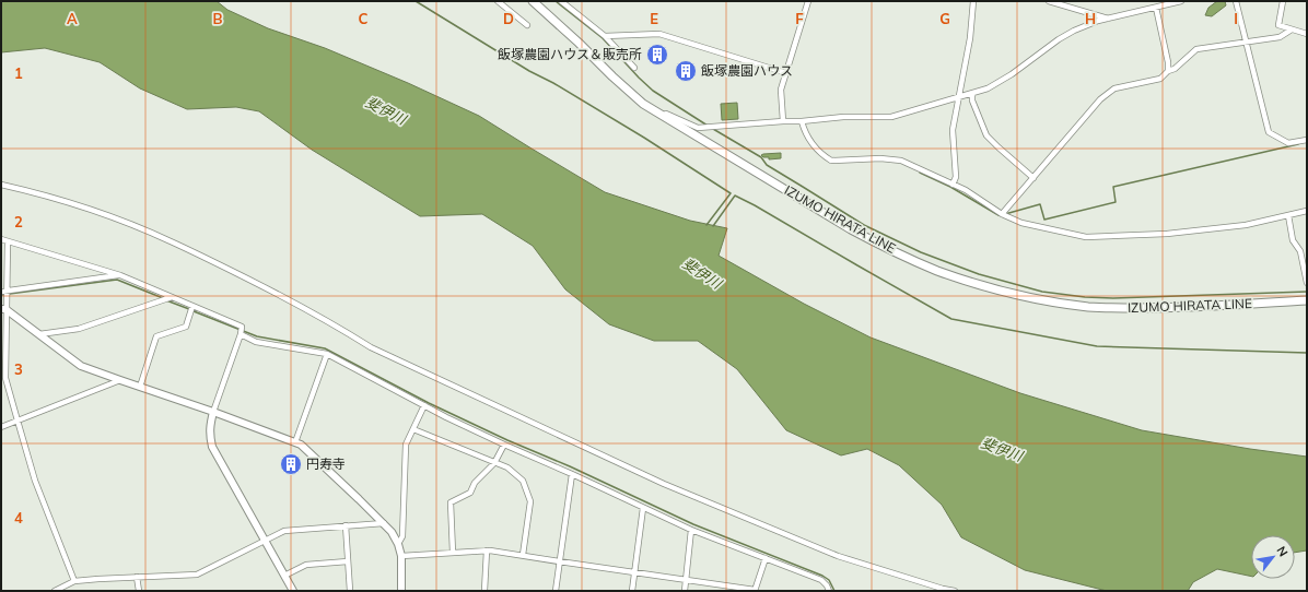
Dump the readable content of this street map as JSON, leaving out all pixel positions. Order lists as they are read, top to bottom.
{
  "streets": {
    "main road": ["IZUMO HIRATA LINE"]
  },
  "water": ["斐伊川"],
  "places": {
    "building": ["飯塚農園ハウス＆販売所", "飯塚農園ハウス", "円寿寺"]
  },
  "north": "top right",
  "grid": {
    "columns": [
      "A",
      "B",
      "C",
      "D",
      "E",
      "F",
      "G",
      "H",
      "I"
    ],
    "rows": [
      "1",
      "2",
      "3",
      "4"
    ]
  }
}
